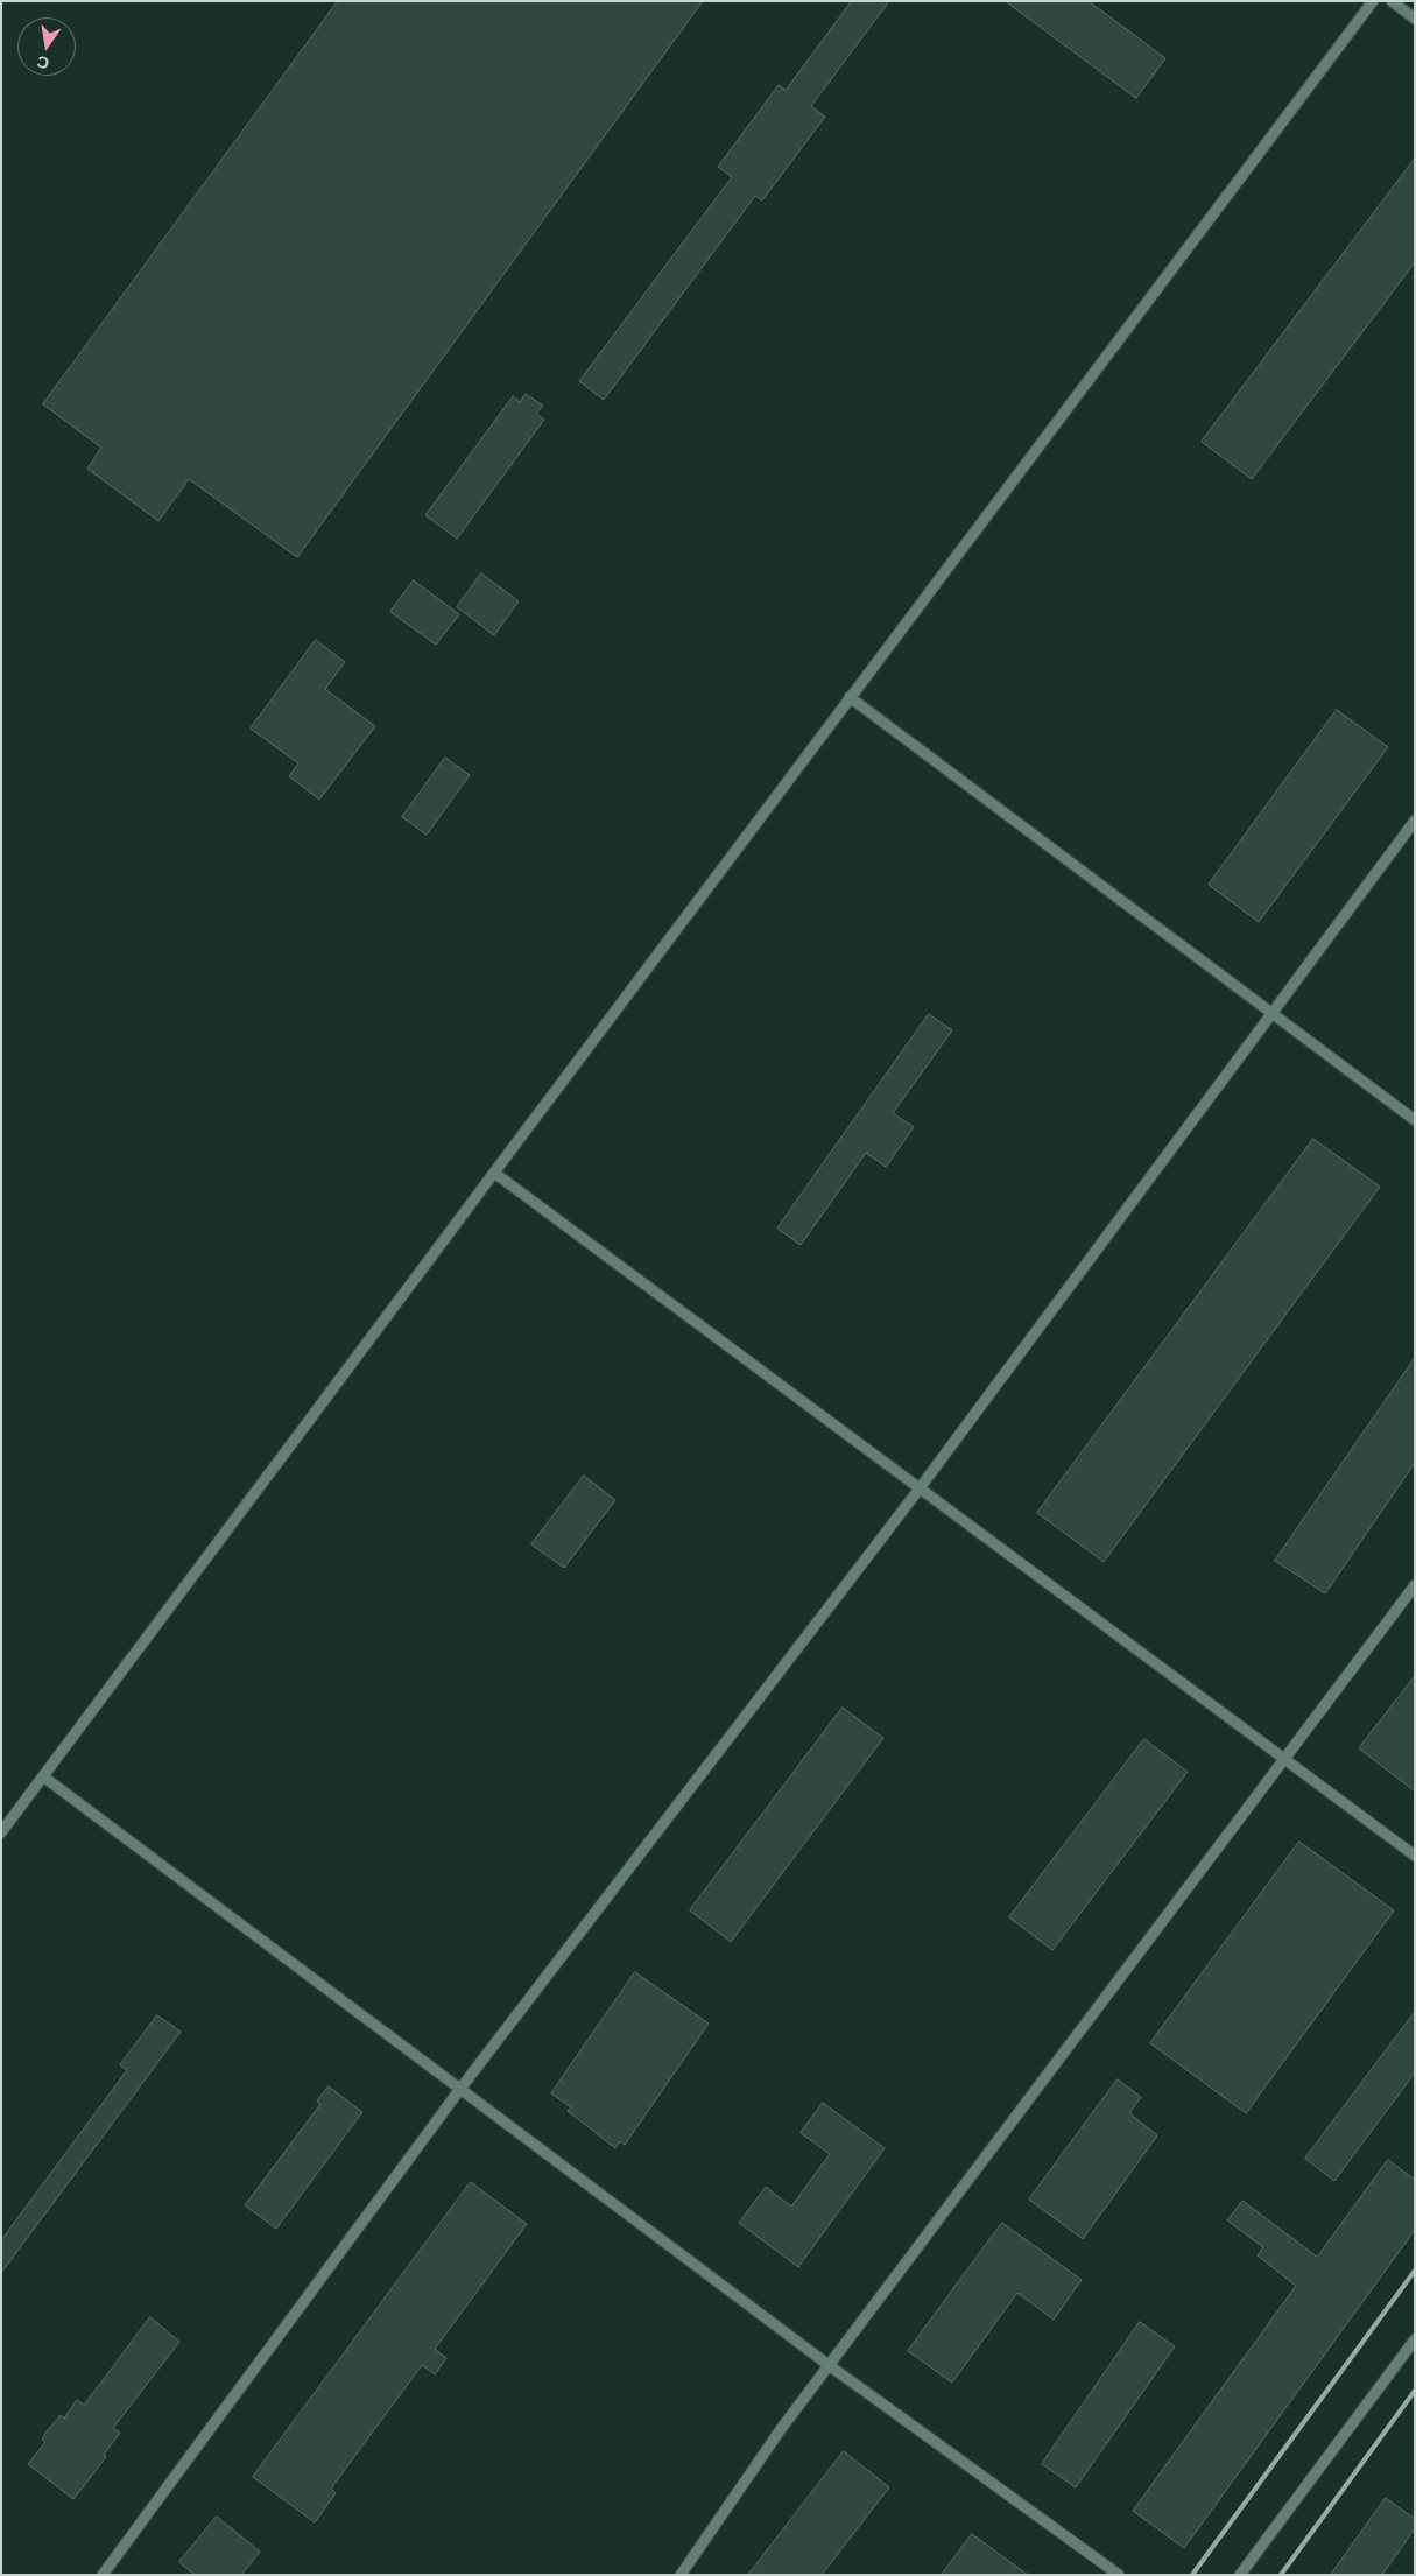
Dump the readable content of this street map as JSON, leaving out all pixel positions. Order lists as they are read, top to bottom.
{
  "north": "bottom"
}
